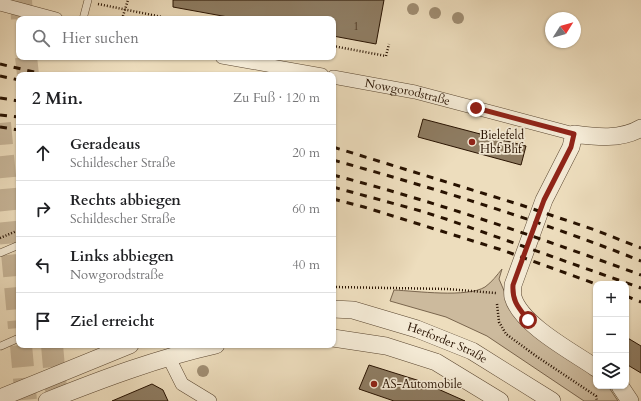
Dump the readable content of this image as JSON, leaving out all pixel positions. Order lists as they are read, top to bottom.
{
  "streets": {
    "street": ["Nowgorodstraße", "Herforder Straße"]
  },
  "places": ["Bielefeld Hbf Bhf", "AS-Automobile"],
  "house_numbers": ["1"],
  "north": "top right",
  "page": {
    "search": "Hier suchen",
    "heading": ["2 Min.", "Zu Fuß · 120 m"],
    "list": [
      ["Geradeaus", "Schildescher Straße", "20 m"],
      ["Rechts abbiegen", "Schildescher Straße", "60 m"],
      ["Links abbiegen", "Nowgorodstraße", "40 m"],
      "Ziel erreicht"
    ],
    "map_buttons": ["+", "−"]
  }
}
